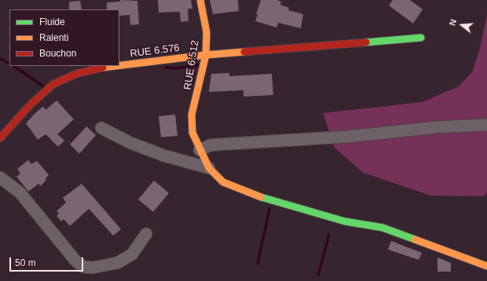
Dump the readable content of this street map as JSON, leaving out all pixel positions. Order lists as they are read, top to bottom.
{
  "streets": {
    "street": ["RUE 6.576", "RUE 6.512"]
  },
  "crossings": [
    ["RUE 6.576", "RUE 6.512"]
  ],
  "legend": ["Fluide", "Ralenti", "Bouchon"],
  "scale_bar": "50 m",
  "north": "left"
}
